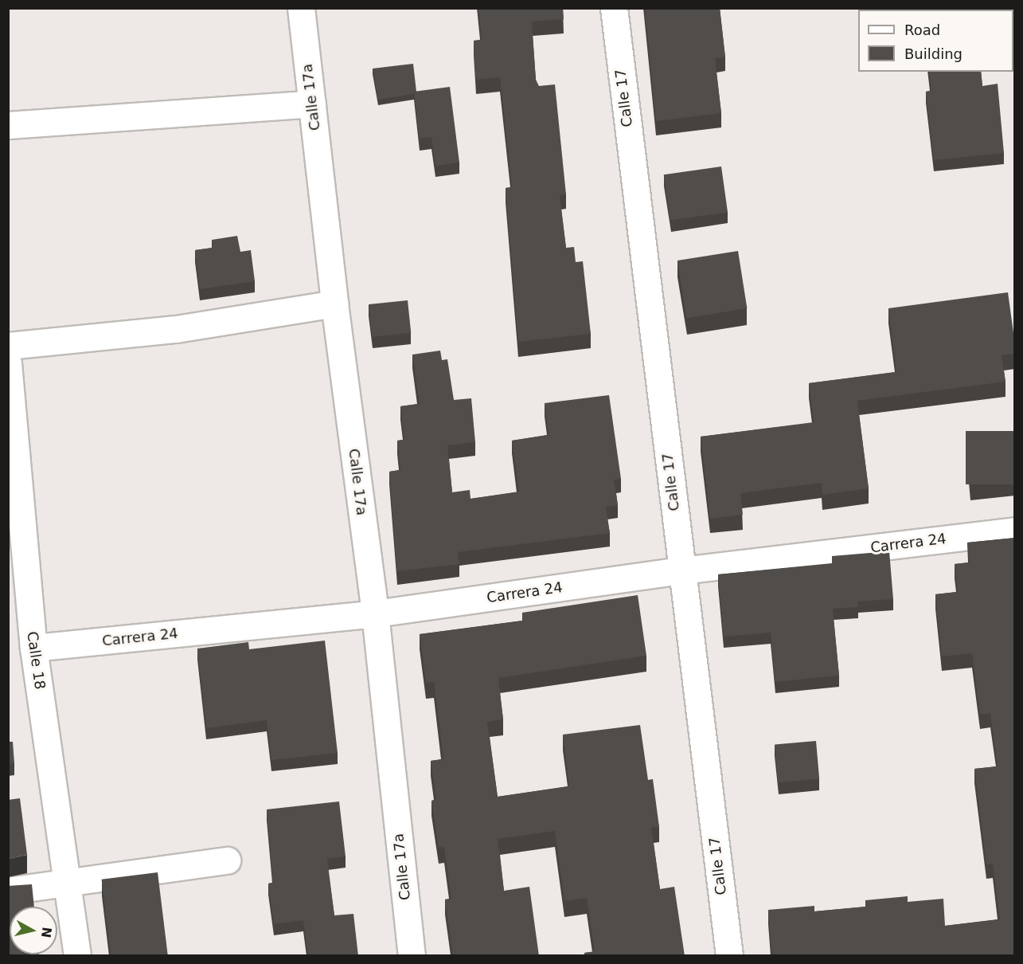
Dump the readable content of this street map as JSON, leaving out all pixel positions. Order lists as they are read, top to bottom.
{
  "streets": {
    "street": [
      "Calle 17a",
      "Calle 17",
      "Carrera 24",
      "Calle 18"
    ]
  },
  "crossings": [
    ["Calle 17a", "Carrera 24"],
    ["Calle 17", "Carrera 24"],
    ["Carrera 24", "Calle 18"]
  ],
  "legend": ["Road", "Building"],
  "north": "right"
}
